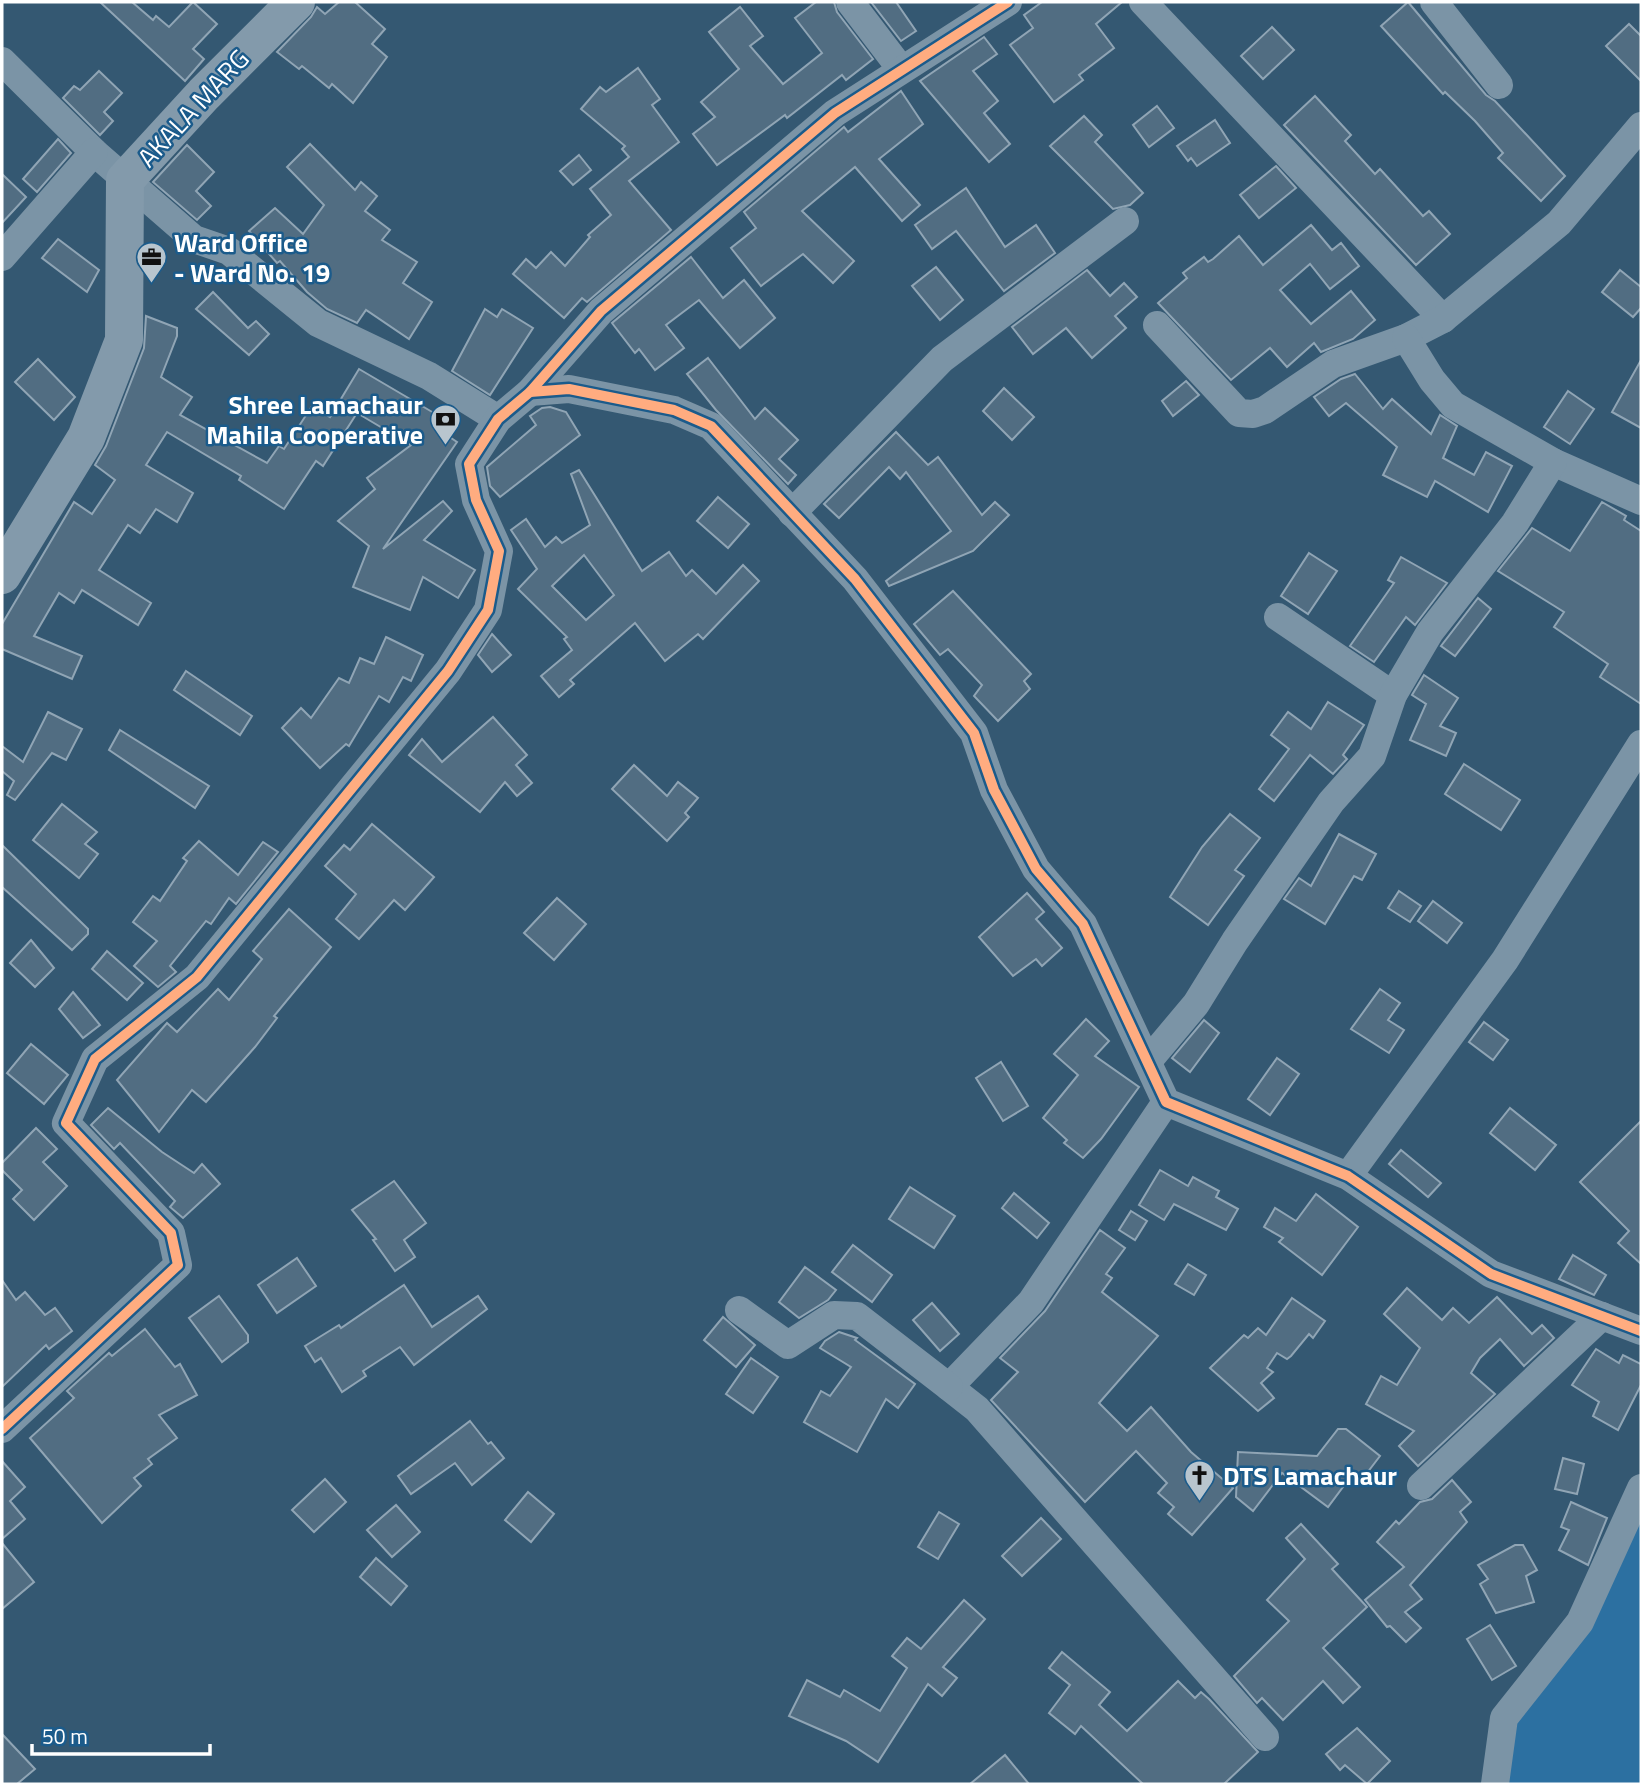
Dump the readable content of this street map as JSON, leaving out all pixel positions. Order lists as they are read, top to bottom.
{
  "streets": {
    "main road": ["AKALA MARG"]
  },
  "places": {
    "office": ["Ward Office - Ward No. 19"],
    "bank": ["Shree Lamachaur Mahila Cooperative"],
    "church": ["DTS Lamachaur"]
  },
  "scale_bar": "50 m"
}
